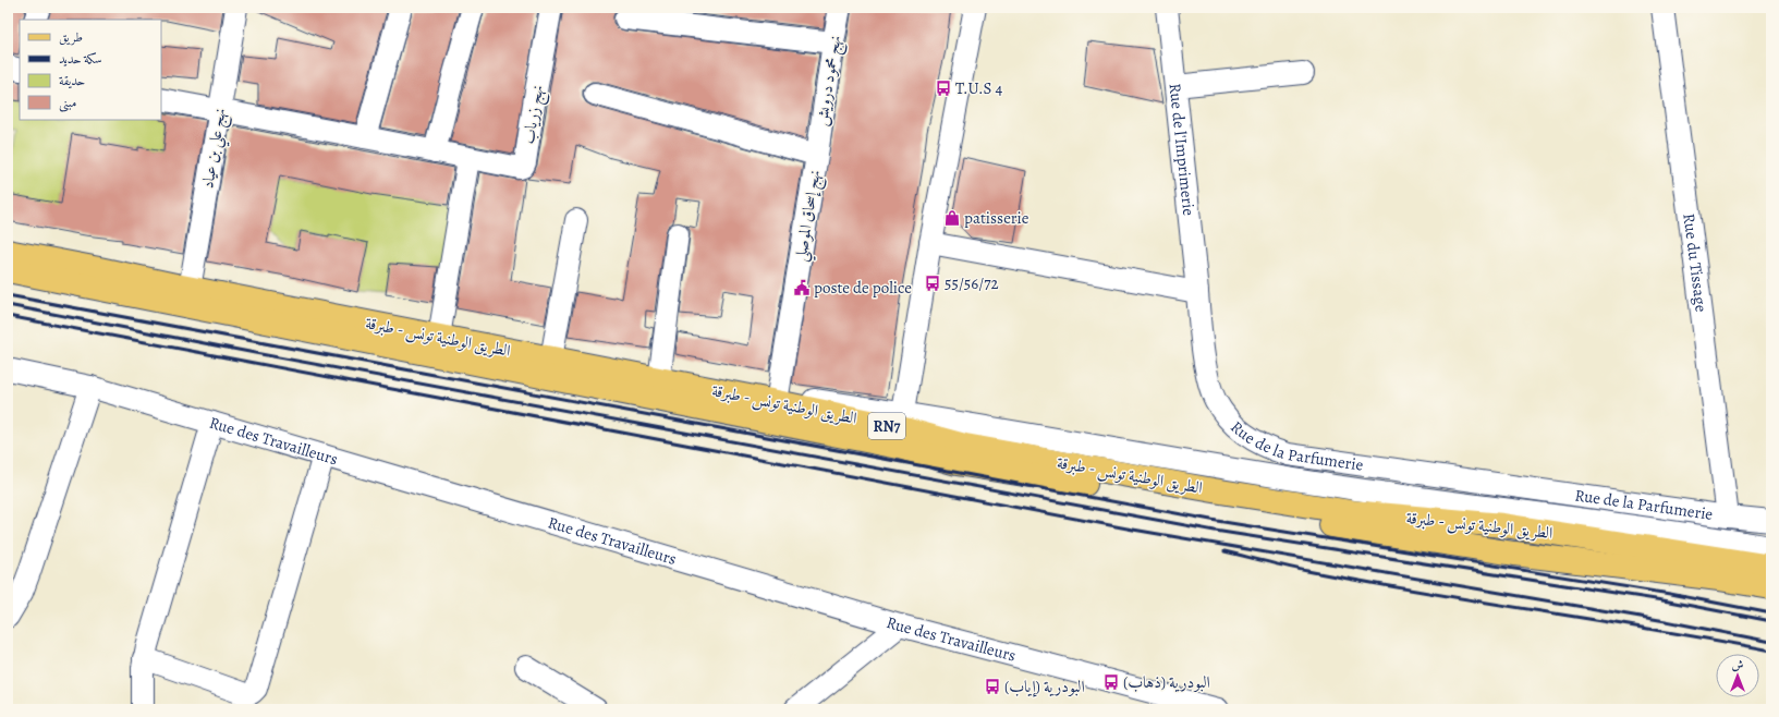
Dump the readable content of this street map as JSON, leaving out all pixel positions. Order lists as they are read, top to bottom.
{
  "streets": {
    "main road": ["الطريق الوطنية تونس - طبرقة", "RN7"],
    "street": [
      "نهج محمود درويش",
      "نهج زرياب",
      "نهج علي بن عياد",
      "Rue de l'Imprimerie",
      "نهج إسحاق الموصلي",
      "Rue du Tissage",
      "Rue des Travailleurs",
      "Rue de la Parfumerie"
    ]
  },
  "crossings": [
    ["نهج محمود درويش", "نهج إسحاق الموصلي"],
    ["نهج علي بن عياد", "الطريق الوطنية تونس - طبرقة"],
    ["Rue de l'Imprimerie", "Rue de la Parfumerie"],
    ["نهج إسحاق الموصلي", "الطريق الوطنية تونس - طبرقة"],
    ["Rue du Tissage", "Rue de la Parfumerie"]
  ],
  "places": {
    "bus stop": [
      "T.U.S 4",
      "55/56/72",
      "البودرية (ذهاب)",
      "البودرية (إياب)"
    ],
    "shop": ["patisserie"],
    "public building": ["poste de police"]
  },
  "legend": [
    "طريق",
    "سكة حديد",
    "حديقة",
    "مبنى"
  ],
  "north": "top"
}
